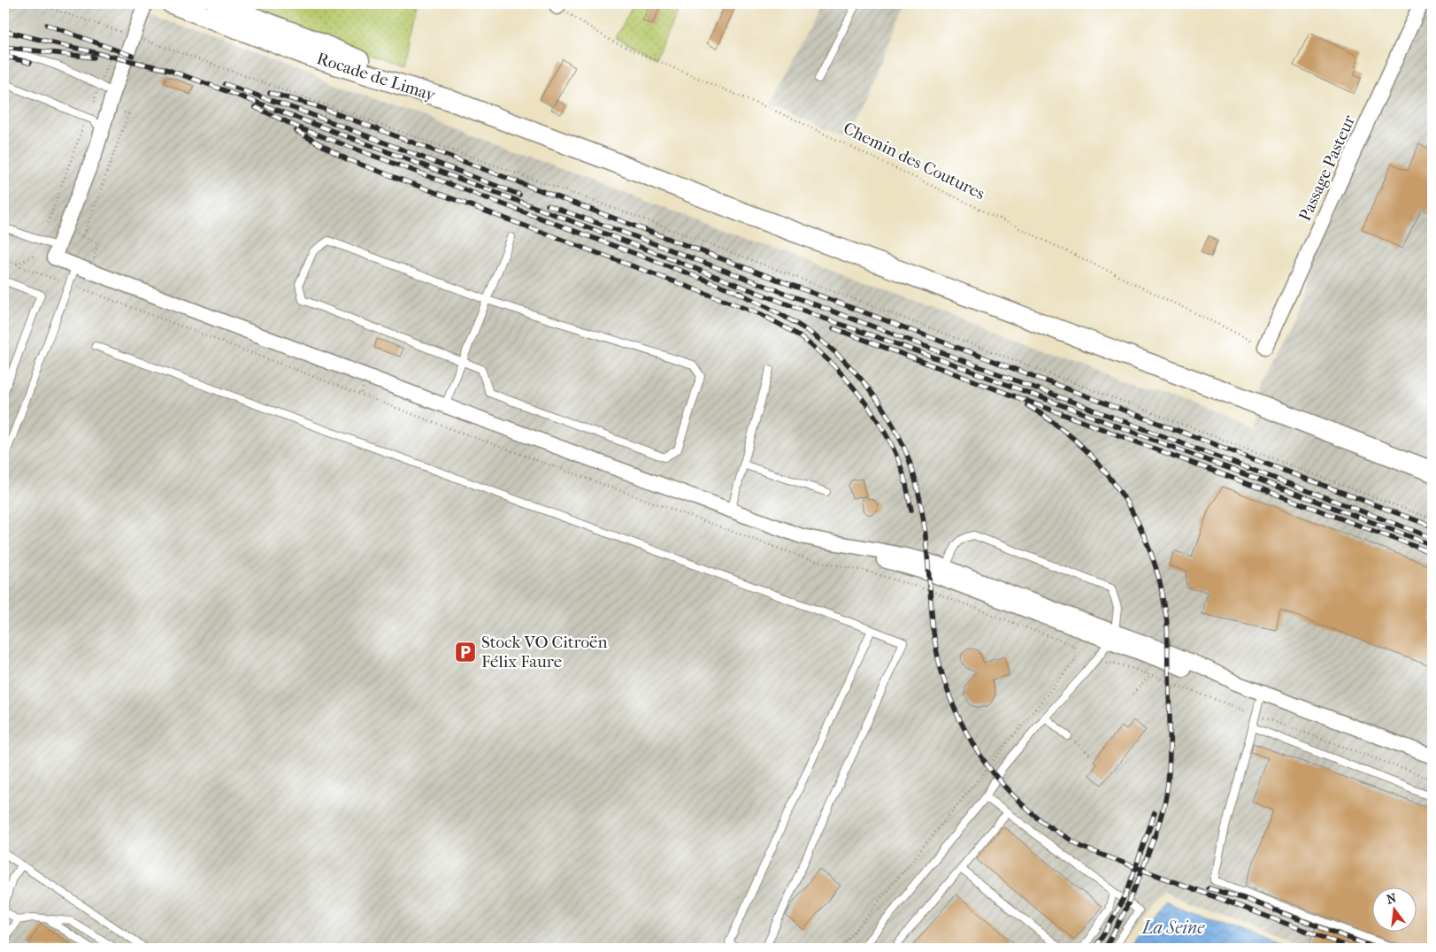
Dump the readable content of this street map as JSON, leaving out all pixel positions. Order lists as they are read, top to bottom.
{
  "streets": {
    "main road": ["Rocade de Limay"],
    "street": ["Passage Pasteur"],
    "path": ["Chemin des Coutures"]
  },
  "crossings": [
    ["Chemin des Coutures", "Passage Pasteur"]
  ],
  "water": ["La Seine"],
  "places": {
    "parking": ["Stock VO Citroën Félix Faure"]
  },
  "north": "top"
}
